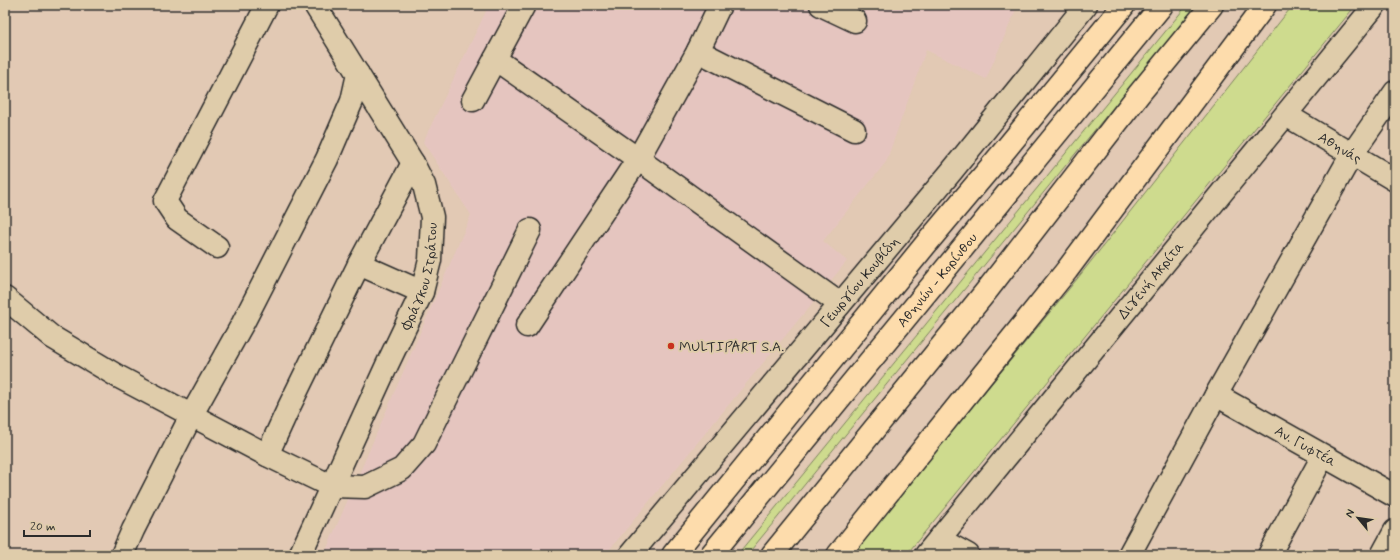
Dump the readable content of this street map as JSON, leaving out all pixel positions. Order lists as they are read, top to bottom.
{
  "streets": {
    "highway": ["Αθηνών - Κορίνθου"],
    "street": [
      "Αθηνάς",
      "Φράγκου Στράτου",
      "Διγενή Ακρίτα",
      "Γεωργίου Κουβίδη",
      "Αν. Γυφτέα"
    ]
  },
  "crossings": [
    ["Αθηνάς", "Διγενή Ακρίτα"]
  ],
  "places": ["MULTIPART S.A."],
  "scale_bar": "20 m",
  "north": "top left"
}
